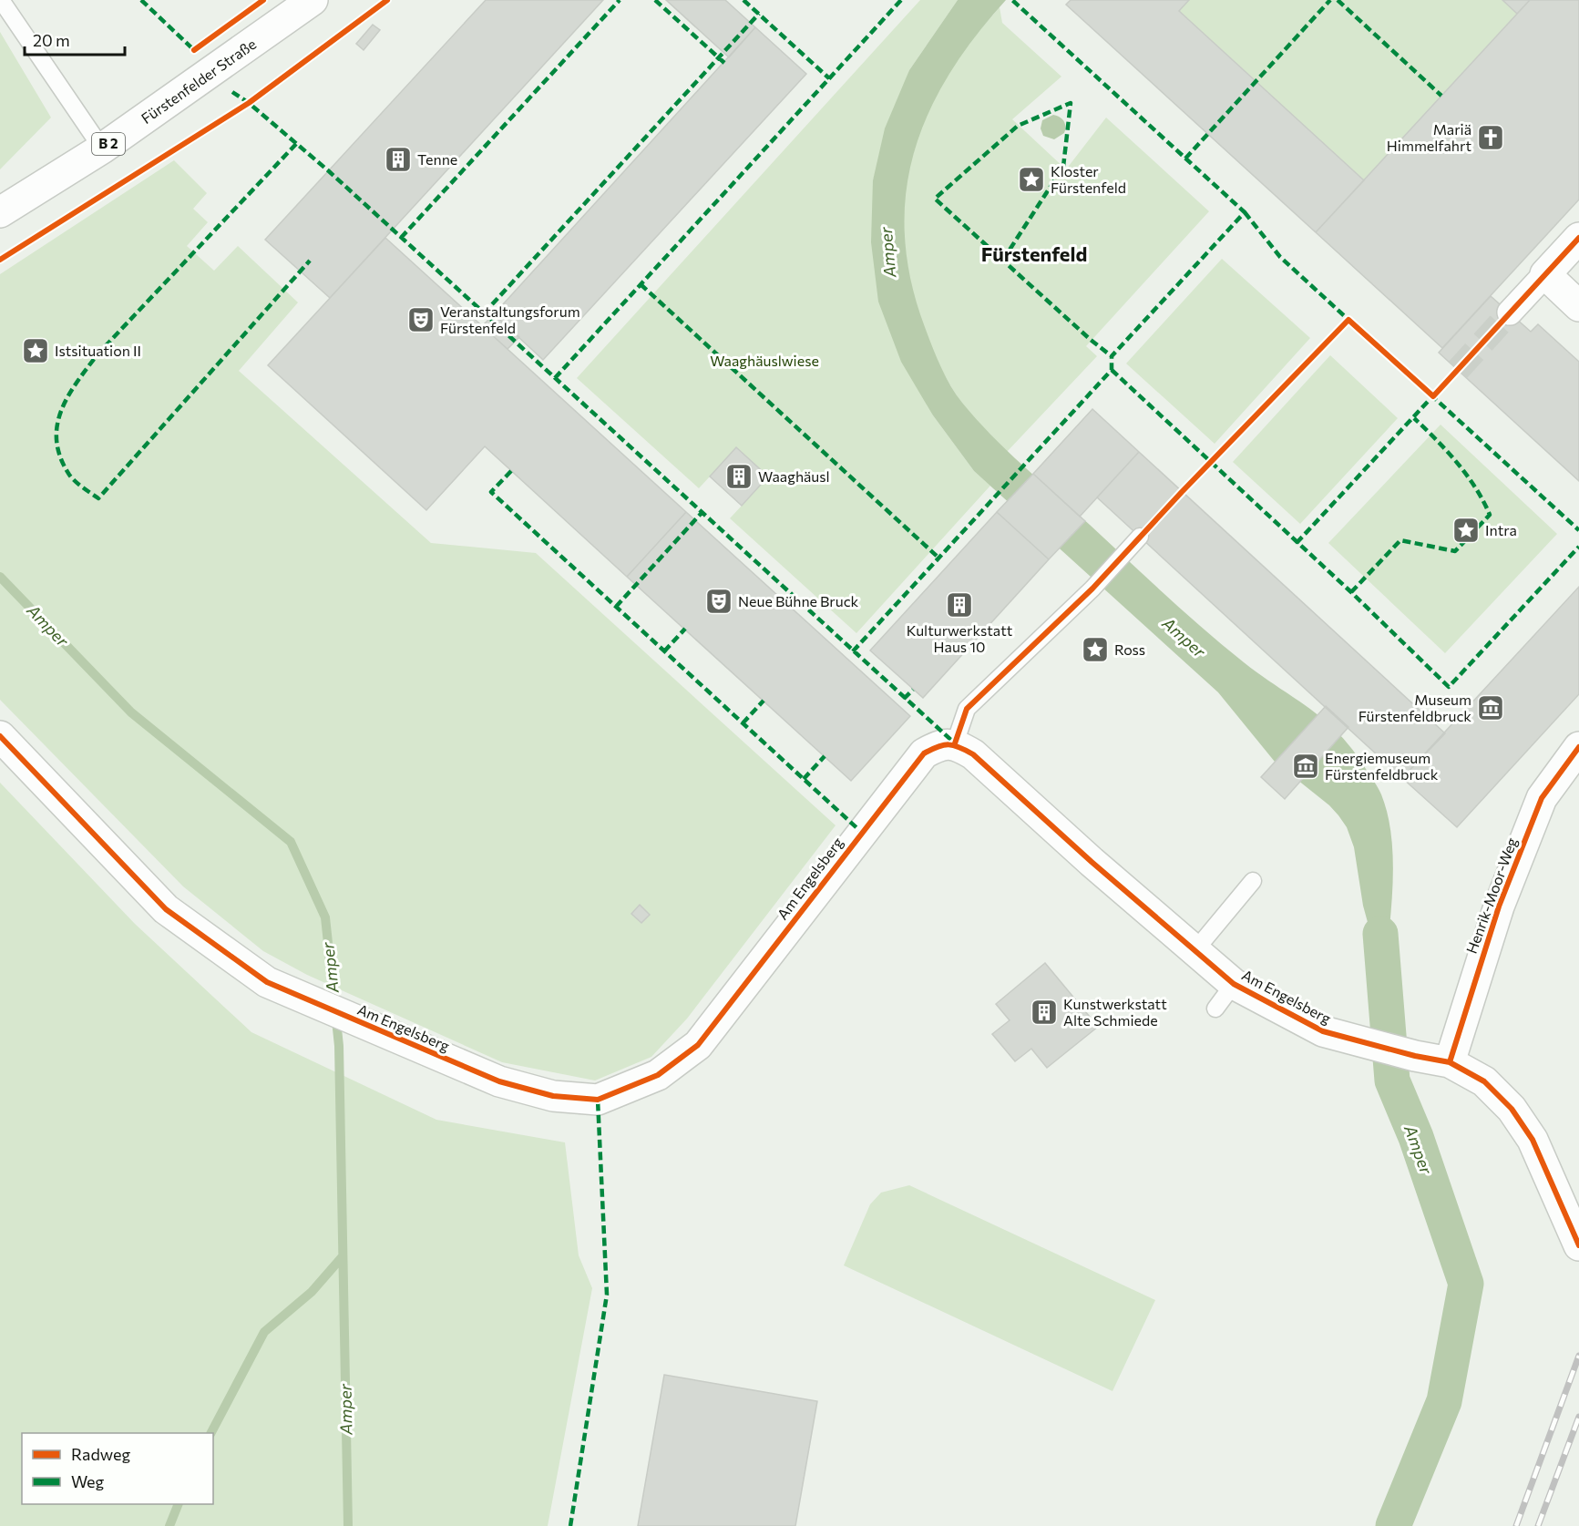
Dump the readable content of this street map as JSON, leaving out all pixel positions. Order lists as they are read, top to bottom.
{
  "streets": {
    "street": [
      "Fürstenfelder Straße",
      "B 2",
      "Am Engelsberg",
      "Henrik-Moor-Weg"
    ]
  },
  "crossings": [
    ["Am Engelsberg", "Henrik-Moor-Weg"]
  ],
  "districts": ["Fürstenfeld"],
  "water": ["Amper"],
  "parks": ["Waaghäuslwiese"],
  "places": {
    "church": ["Mariä Himmelfahrt"],
    "building": [
      "Tenne",
      "Waaghäusl",
      "Kulturwerkstatt Haus 10",
      "Kunstwerkstatt Alte Schmiede"
    ],
    "place": [
      "Kloster Fürstenfeld",
      "Istsituation II",
      "Intra",
      "Ross"
    ],
    "theatre": ["Veranstaltungsforum Fürstenfeld", "Neue Bühne Bruck"],
    "museum": ["Museum Fürstenfeldbruck", "Energiemuseum Fürstenfeldbruck"]
  },
  "legend": ["Radweg", "Weg"],
  "scale_bar": "20 m"
}
